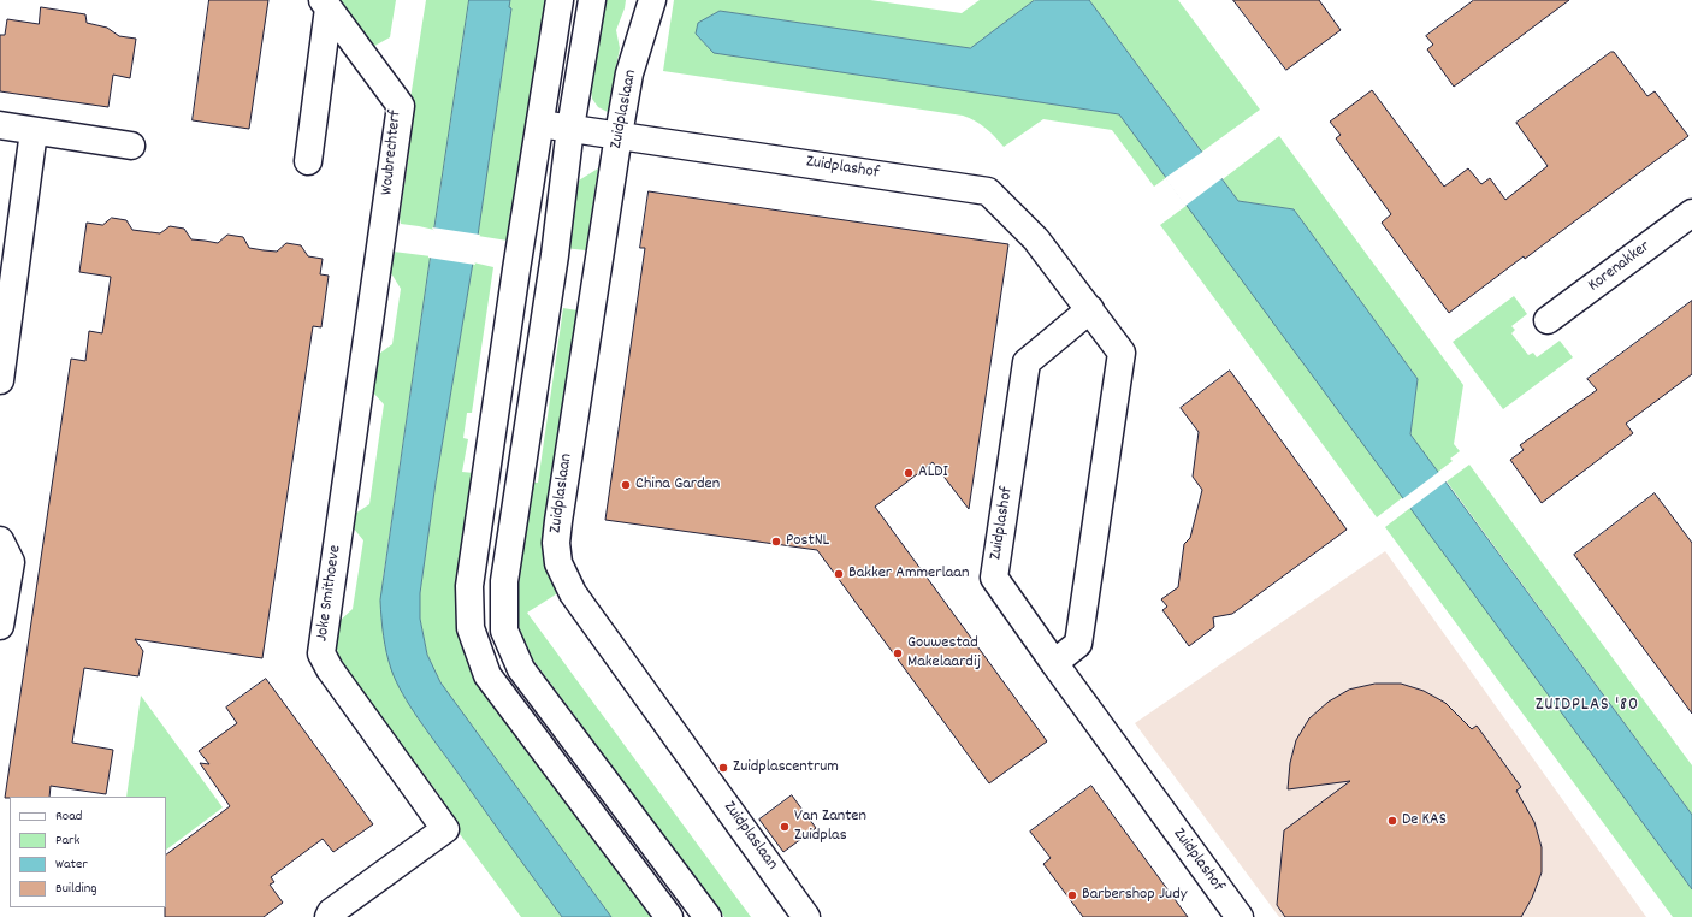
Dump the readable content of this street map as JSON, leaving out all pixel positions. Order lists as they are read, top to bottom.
{
  "streets": {
    "street": [
      "Zuidplaslaan",
      "Woubrechterf",
      "Zuidplashof",
      "Korenakker",
      "Joke Smithoeve"
    ]
  },
  "crossings": [
    ["Zuidplaslaan", "Zuidplashof"],
    ["Woubrechterf", "Joke Smithoeve"]
  ],
  "districts": ["ZUIDPLAS '80"],
  "places": [
    "ALDI",
    "China Garden",
    "PostNL",
    "Bakker Ammerlaan",
    "Gouwestad Makelaardij",
    "Zuidplascentrum",
    "De KAS",
    "Van Zanten Zuidplas",
    "Barbershop Judy"
  ],
  "legend": [
    "Road",
    "Park",
    "Water",
    "Building"
  ]
}
